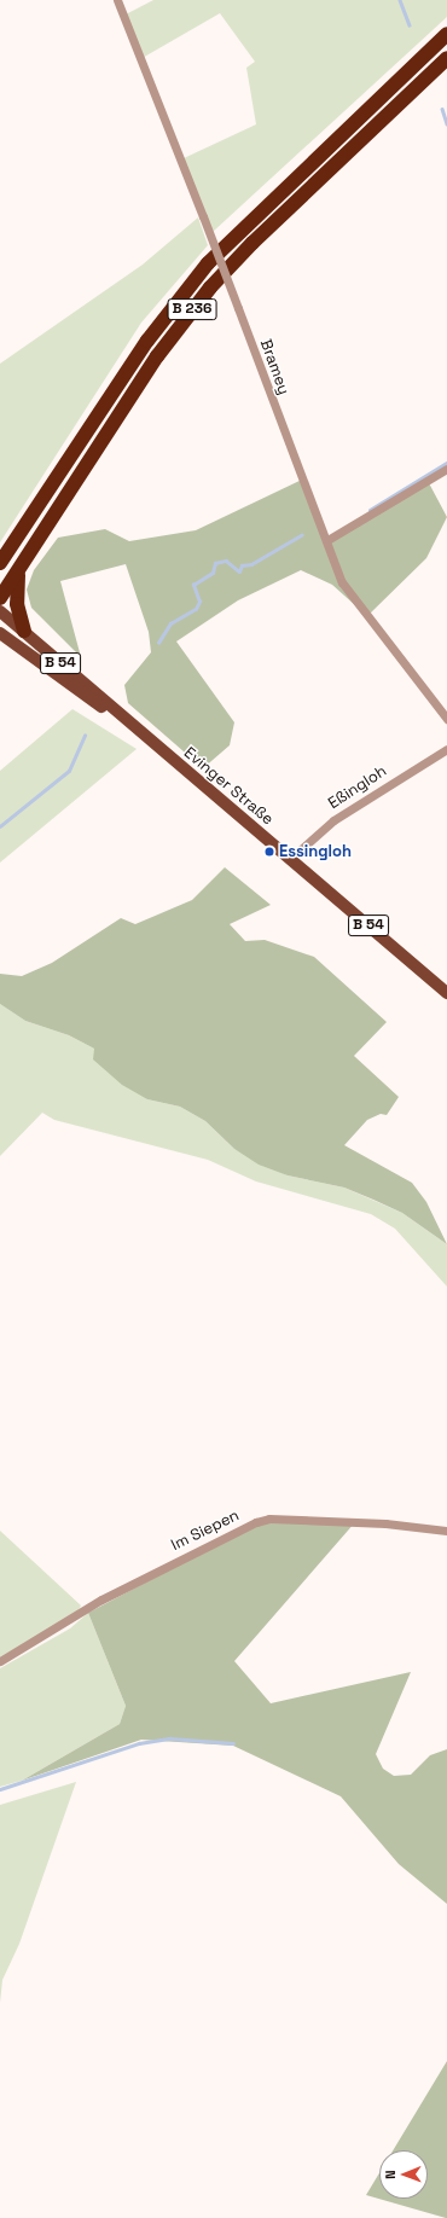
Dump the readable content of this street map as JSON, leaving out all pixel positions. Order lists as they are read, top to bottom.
{
  "streets": {
    "highway": ["B 236"],
    "main road": ["B 54", "Evinger Straße"],
    "street": ["Bramey", "Eßingloh", "Im Siepen"]
  },
  "crossings": [
    ["B 54", "Evinger Straße"],
    ["Evinger Straße", "Eßingloh"]
  ],
  "places": ["Essingloh"],
  "north": "left"
}
